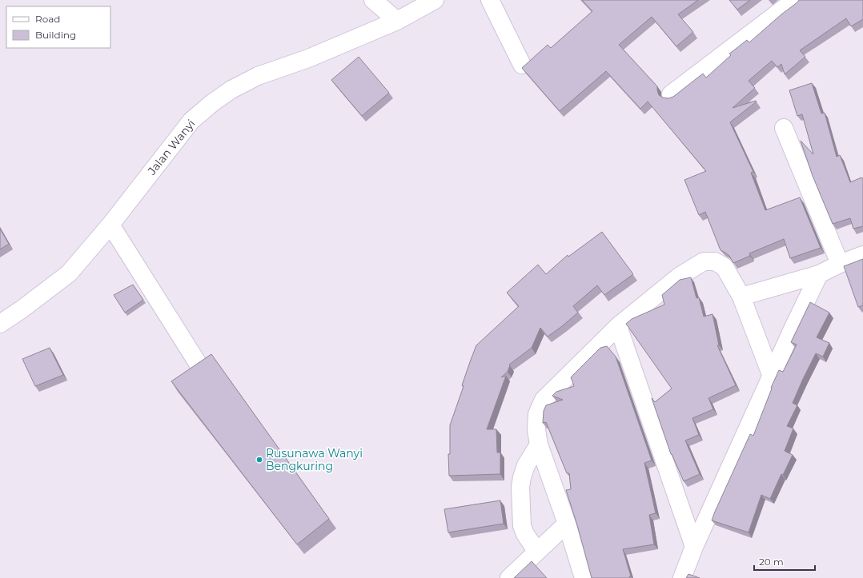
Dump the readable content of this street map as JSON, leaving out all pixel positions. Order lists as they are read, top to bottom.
{
  "streets": {
    "street": ["Jalan Wanyi"]
  },
  "places": ["Rusunawa Wanyi Bengkuring"],
  "legend": ["Road", "Building"],
  "scale_bar": "20 m"
}
